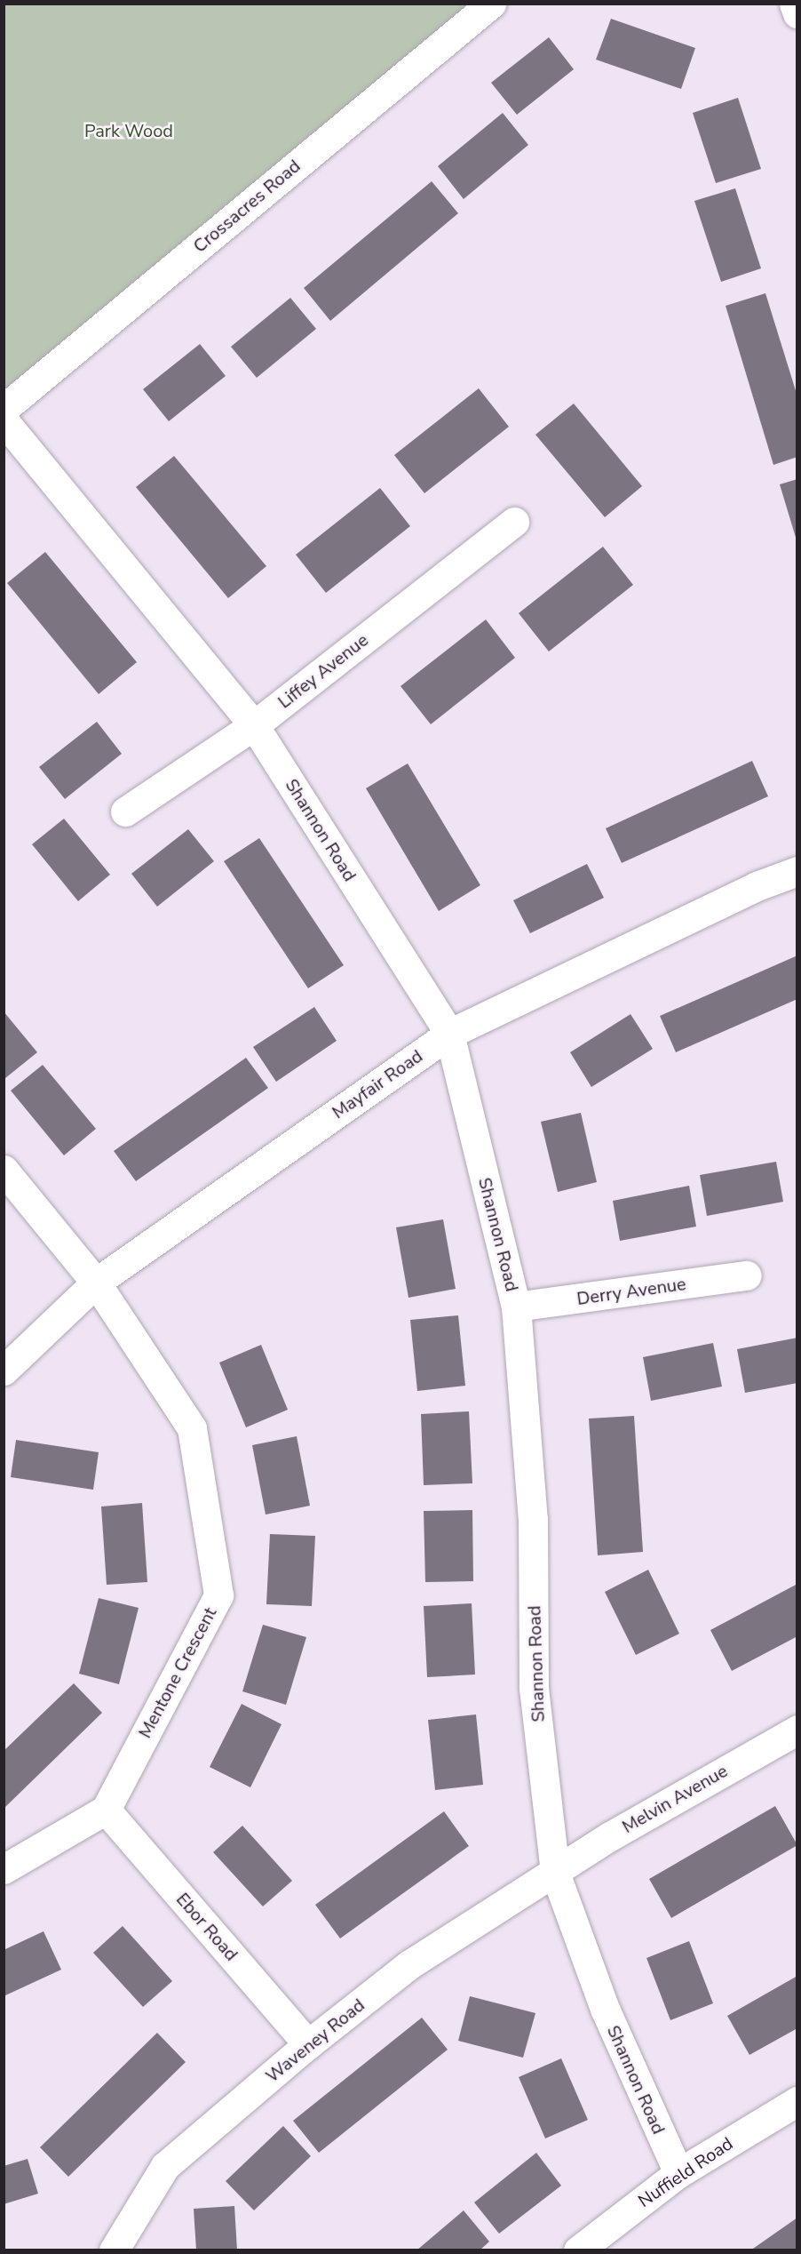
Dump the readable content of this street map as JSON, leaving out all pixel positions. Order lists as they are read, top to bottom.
{
  "streets": {
    "street": [
      "Crossacres Road",
      "Liffey Avenue",
      "Shannon Road",
      "Mayfair Road",
      "Derry Avenue",
      "Mentone Crescent",
      "Melvin Avenue",
      "Ebor Road",
      "Waveney Road",
      "Nuffield Road"
    ]
  },
  "crossings": [
    ["Liffey Avenue", "Shannon Road"],
    ["Shannon Road", "Mayfair Road"],
    ["Shannon Road", "Derry Avenue"],
    ["Shannon Road", "Melvin Avenue"],
    ["Shannon Road", "Waveney Road"],
    ["Shannon Road", "Nuffield Road"],
    ["Mayfair Road", "Mentone Crescent"],
    ["Mentone Crescent", "Ebor Road"],
    ["Melvin Avenue", "Waveney Road"],
    ["Ebor Road", "Waveney Road"]
  ],
  "parks": ["Park Wood"]
}
